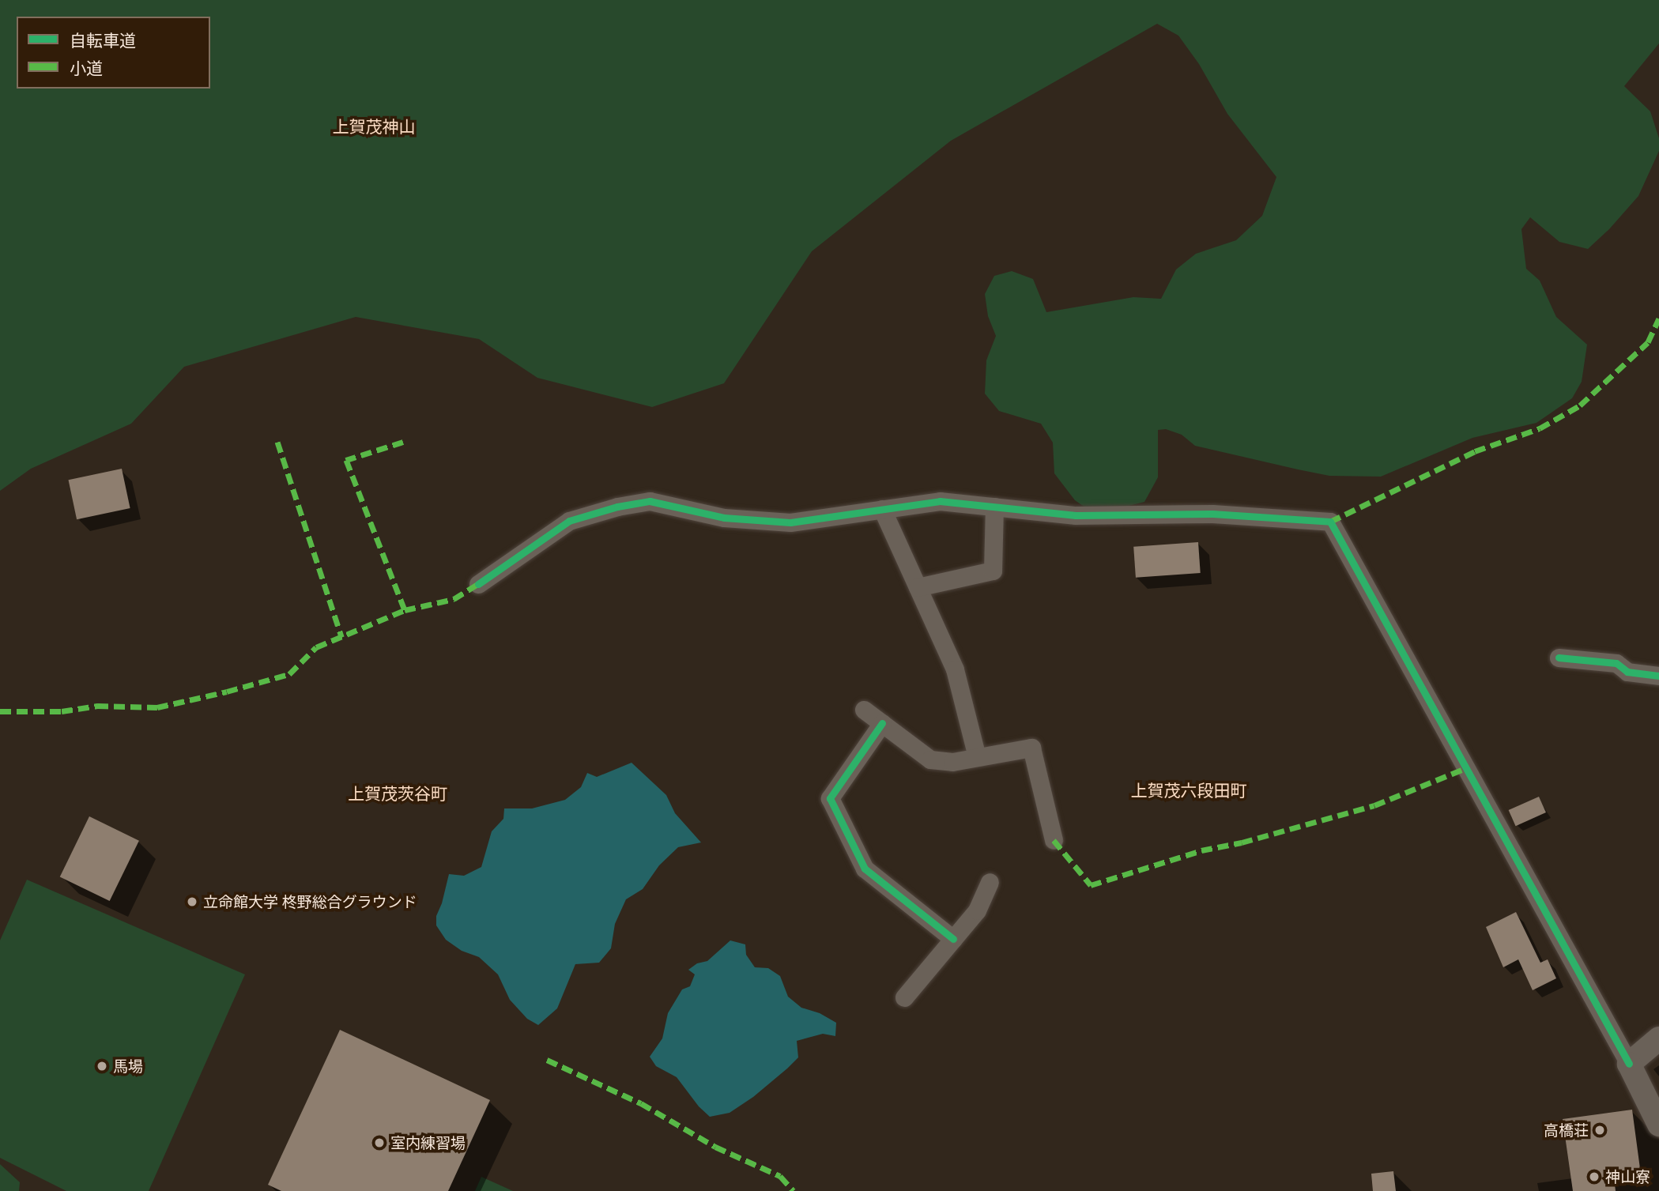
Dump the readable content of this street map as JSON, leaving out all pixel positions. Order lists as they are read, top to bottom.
{
  "districts": ["上賀茂神山", "上賀茂六段田町", "上賀茂茨谷町"],
  "places": [
    "立命館大学 柊野総合グラウンド",
    "馬場",
    "高橋荘",
    "室内練習場",
    "神山寮"
  ],
  "legend": ["自転車道", "小道"]
}
